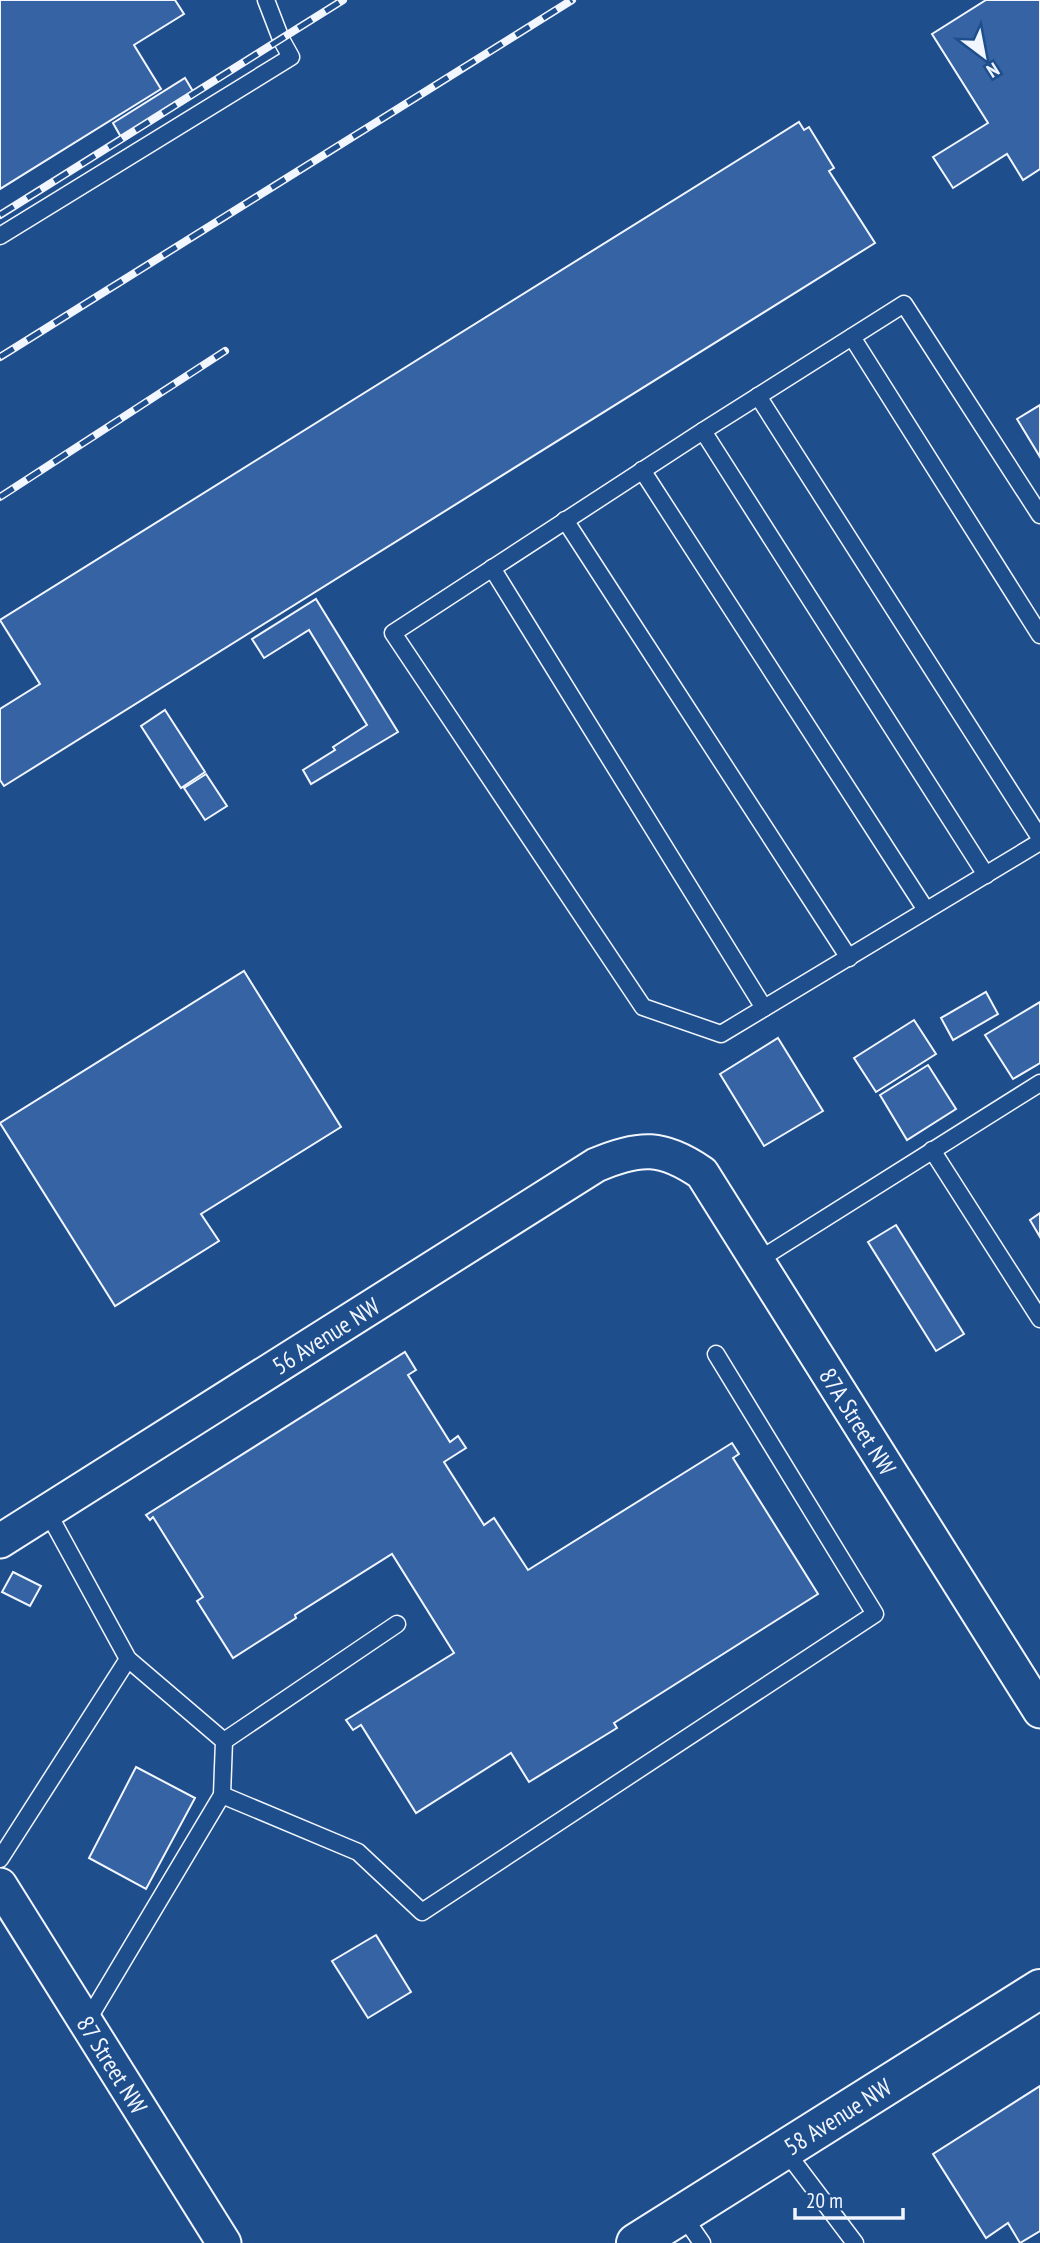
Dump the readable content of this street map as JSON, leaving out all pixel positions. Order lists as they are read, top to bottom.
{
  "streets": {
    "street": [
      "56 Avenue NW",
      "87A Street NW",
      "87 Street NW",
      "58 Avenue NW"
    ]
  },
  "crossings": [
    ["56 Avenue NW", "87A Street NW"]
  ],
  "scale_bar": "20 m",
  "north": "bottom right"
}
